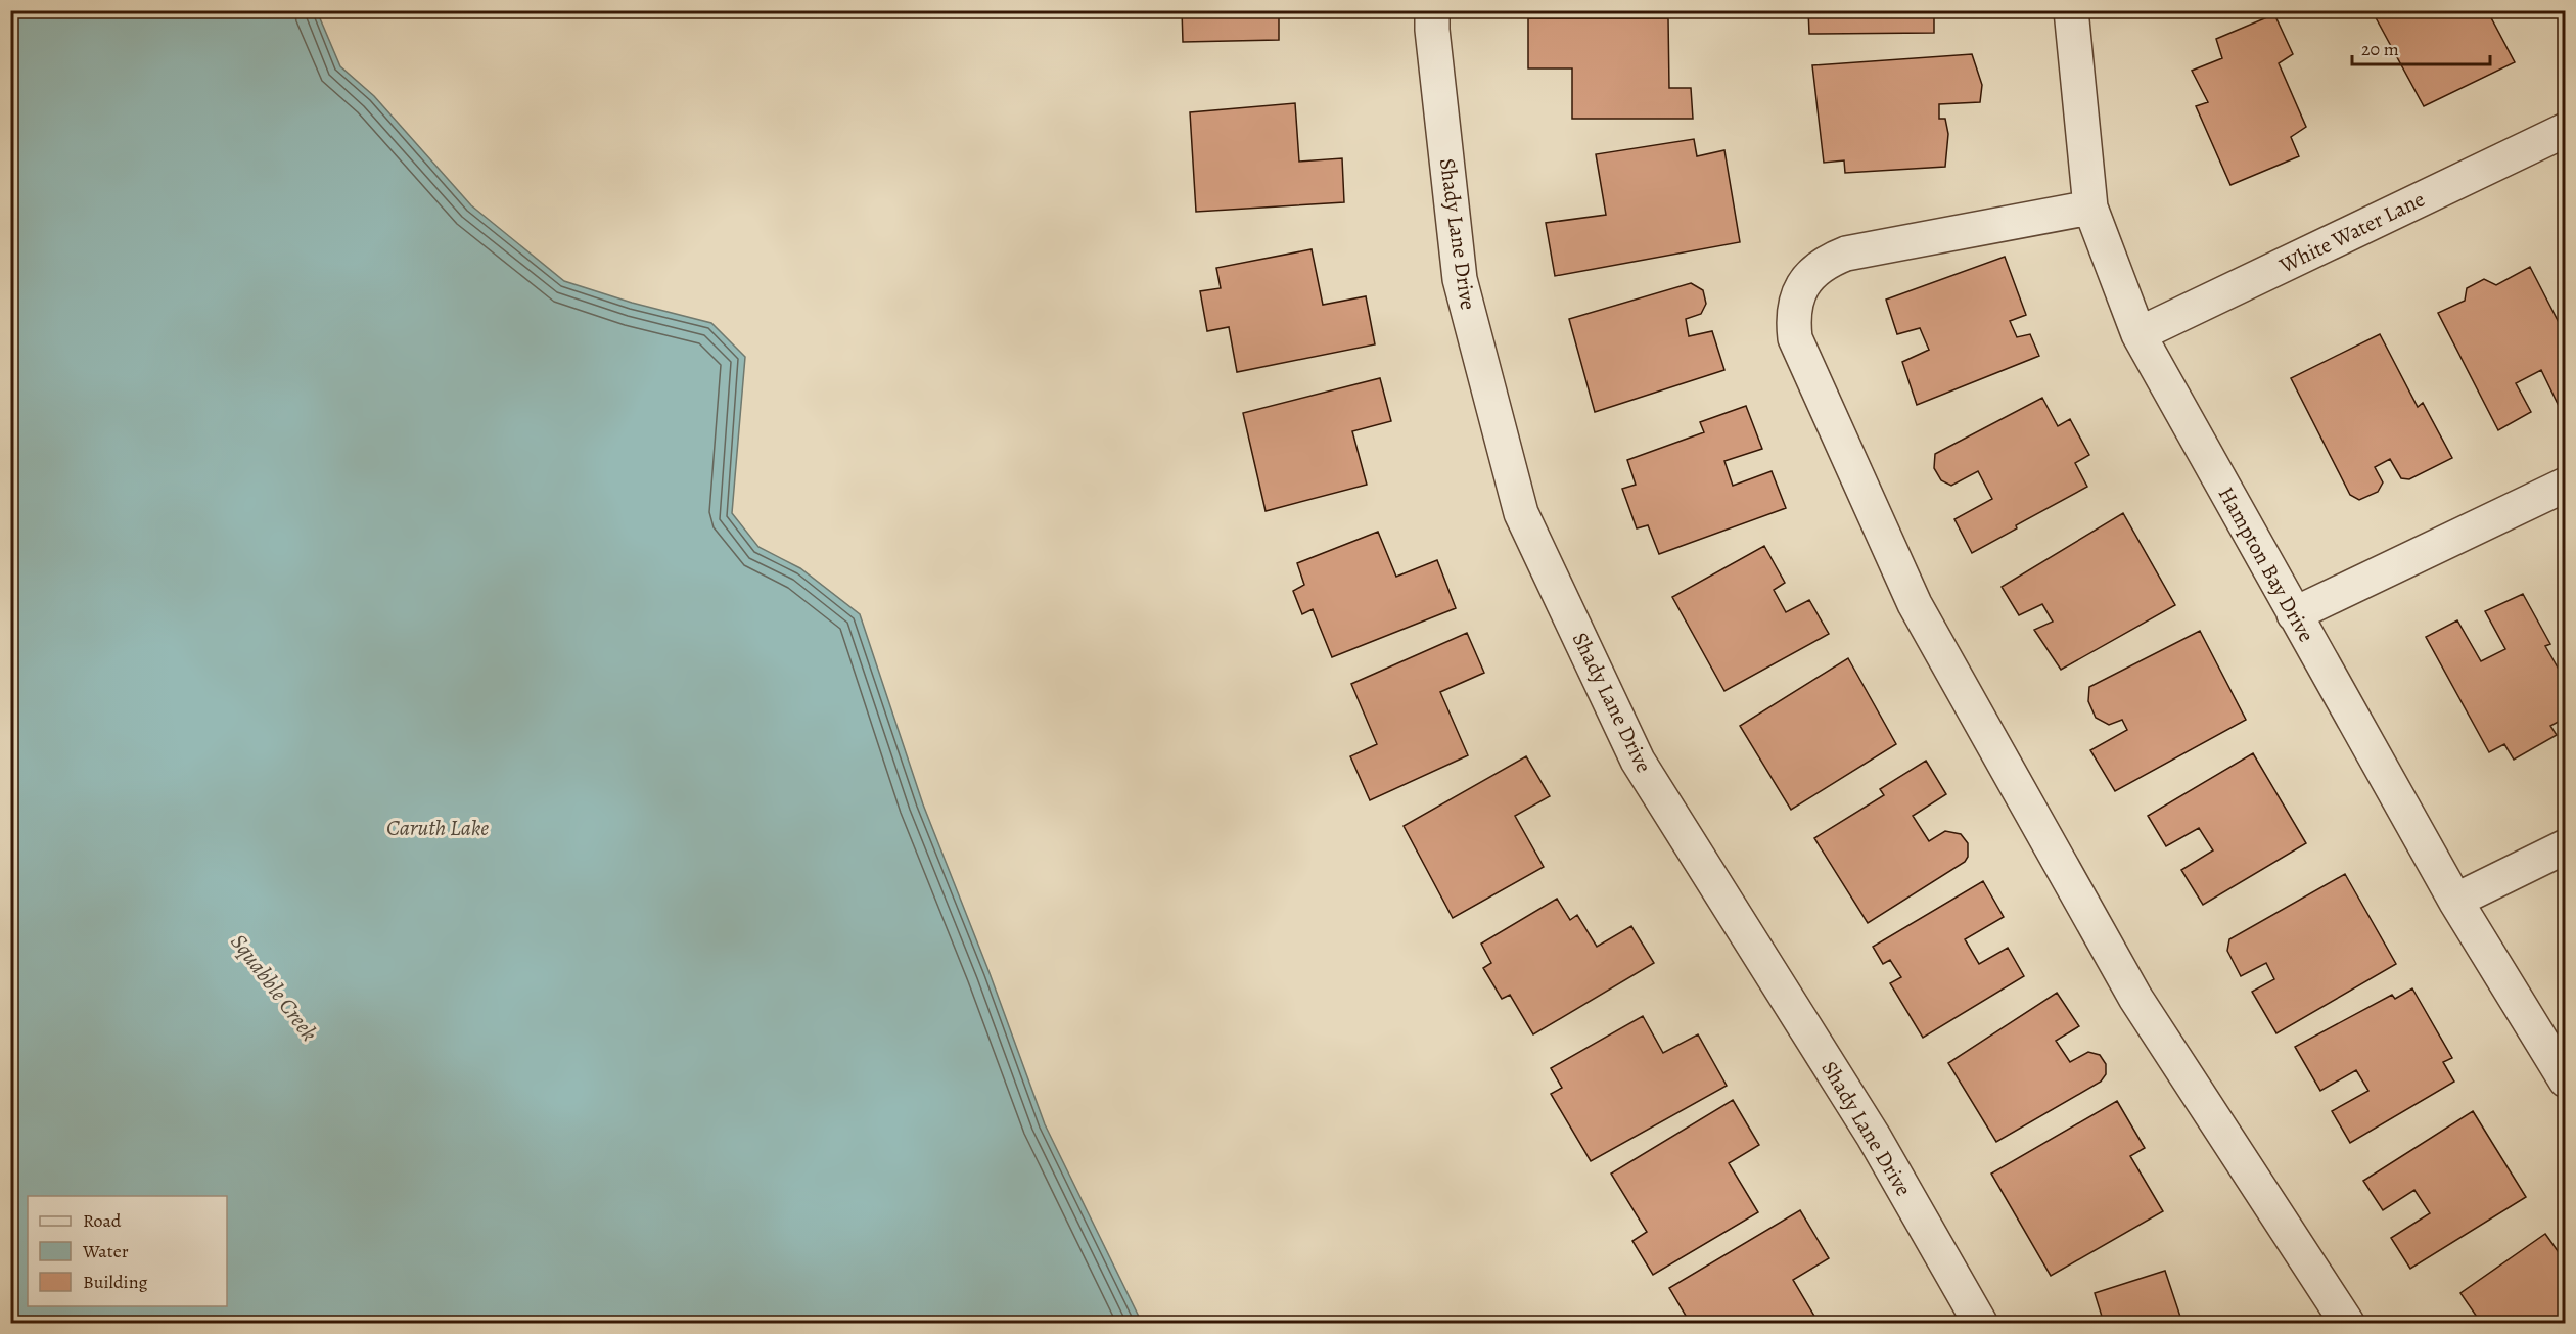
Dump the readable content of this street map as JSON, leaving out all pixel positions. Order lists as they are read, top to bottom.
{
  "streets": {
    "street": ["White Water Lane", "Shady Lane Drive", "Hampton Bay Drive"]
  },
  "crossings": [
    ["White Water Lane", "Hampton Bay Drive"]
  ],
  "water": ["Caruth Lake", "Squabble Creek"],
  "legend": ["Road", "Water", "Building"],
  "scale_bar": "20 m"
}
